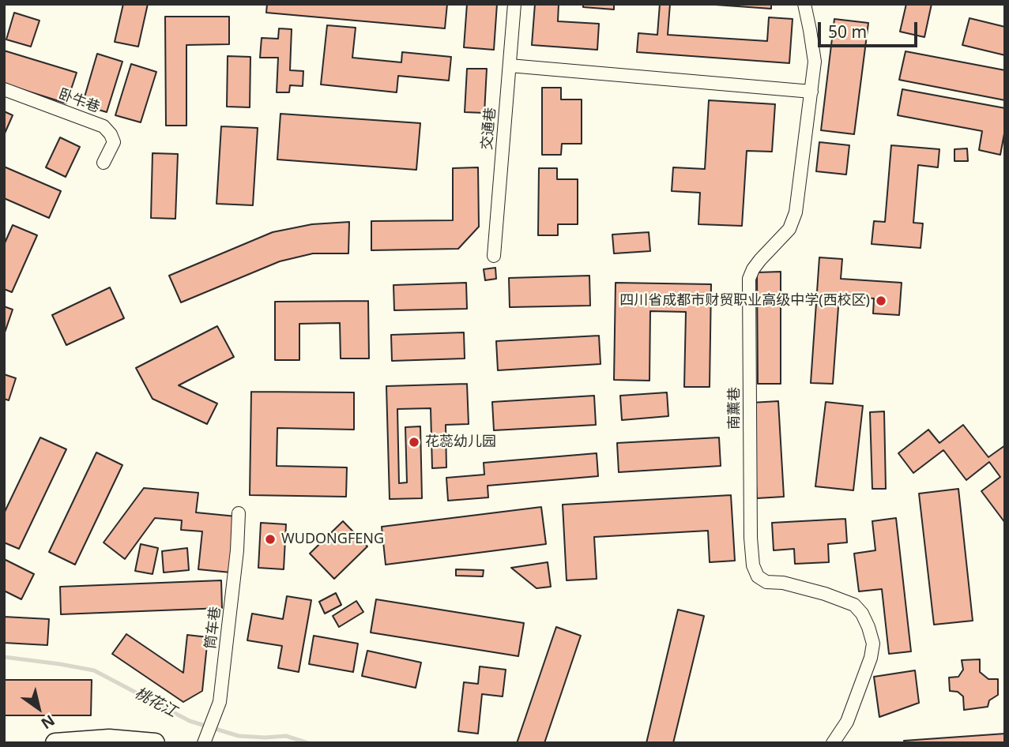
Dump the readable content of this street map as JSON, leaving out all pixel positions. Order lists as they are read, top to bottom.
{
  "streets": {
    "street": [
      "卧牛巷",
      "交通巷",
      "南薰巷",
      "筒车巷"
    ]
  },
  "water": ["桃花江"],
  "places": ["四川省成都市财贸职业高级中学(西校区)", "花蕊幼儿园", "WUDONGFENG"],
  "scale_bar": "50 m",
  "north": "bottom right"
}
